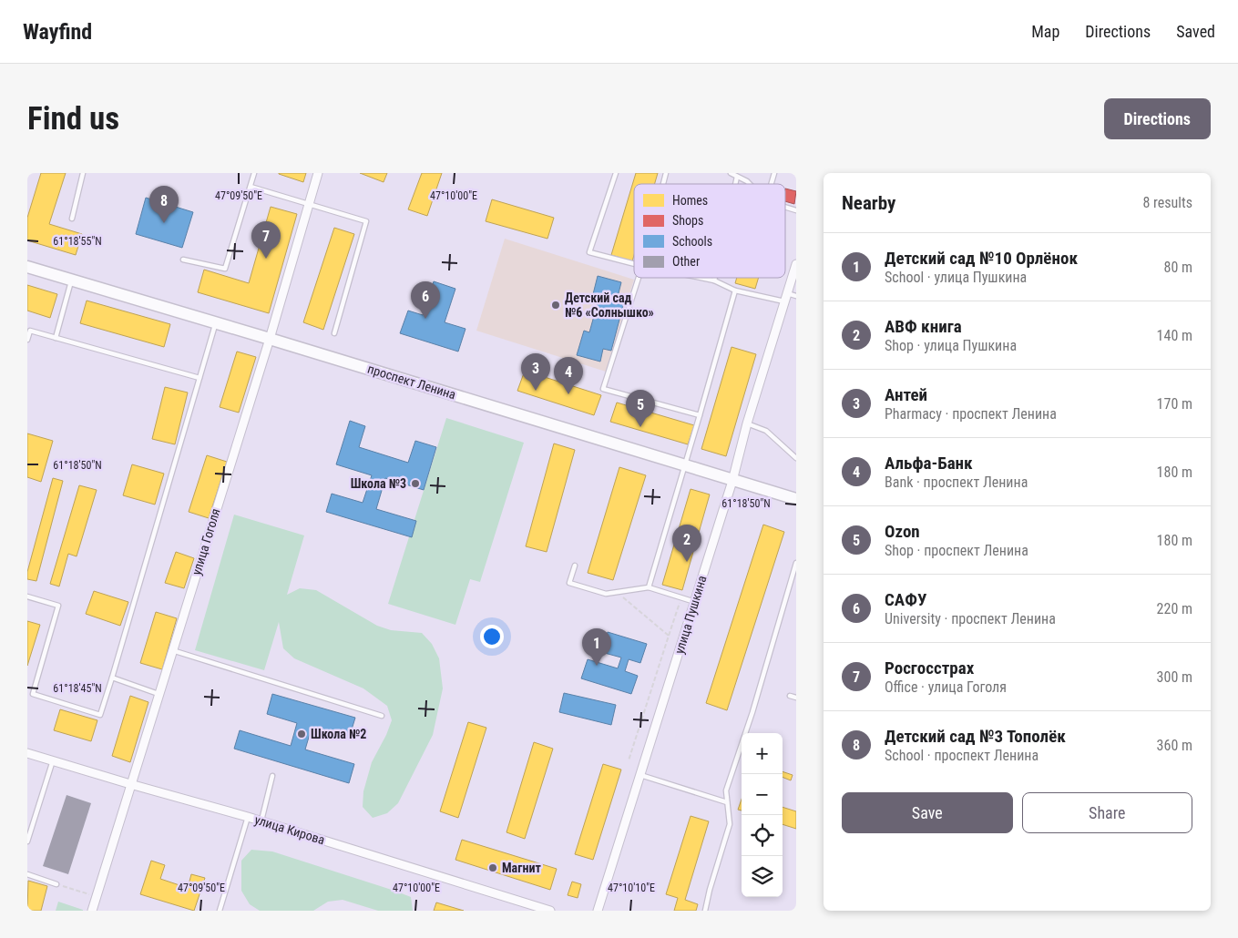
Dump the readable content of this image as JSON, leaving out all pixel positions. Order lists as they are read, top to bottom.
{
  "streets": {
    "street": [
      "проспект Ленина",
      "улица Гоголя",
      "улица Пушкина",
      "улица Кирова"
    ]
  },
  "crossings": [
    ["проспект Ленина", "улица Гоголя"],
    ["проспект Ленина", "улица Пушкина"],
    ["улица Гоголя", "улица Кирова"]
  ],
  "places": [
    "Детский сад №6 «Солнышко»",
    "Школа №3",
    "Школа №2",
    "Магнит"
  ],
  "legend": [
    "Homes",
    "Shops",
    "Schools",
    "Other"
  ],
  "page": {
    "header": "Wayfind",
    "nav": ["Map", "Directions", "Saved"],
    "buttons": [
      "Directions",
      ["Save", "Share"]
    ],
    "title": "Find us",
    "heading": ["Nearby", "8 results"],
    "pins": [
      "8",
      "7",
      "6",
      "3",
      "4",
      "5",
      "2",
      "1"
    ],
    "list": [
      {
        "mark": "1",
        "name": "Детский сад №10 Орлёнок",
        "note": "School · улица Пушкина",
        "value": "80 m"
      },
      {
        "mark": "2",
        "name": "АВФ книга",
        "note": "Shop · улица Пушкина",
        "value": "140 m"
      },
      {
        "mark": "3",
        "name": "Антей",
        "note": "Pharmacy · проспект Ленина",
        "value": "170 m"
      },
      {
        "mark": "4",
        "name": "Альфа-Банк",
        "note": "Bank · проспект Ленина",
        "value": "180 m"
      },
      {
        "mark": "5",
        "name": "Ozon",
        "note": "Shop · проспект Ленина",
        "value": "180 m"
      },
      {
        "mark": "6",
        "name": "САФУ",
        "note": "University · проспект Ленина",
        "value": "220 m"
      },
      {
        "mark": "7",
        "name": "Росгосстрах",
        "note": "Office · улица Гоголя",
        "value": "300 m"
      },
      {
        "mark": "8",
        "name": "Детский сад №3 Тополёк",
        "note": "School · проспект Ленина",
        "value": "360 m"
      }
    ],
    "map_buttons": ["+", "−"]
  },
  "coordinates": [
    "47°09'50\"E",
    "47°10'00\"E",
    "61°18'55\"N",
    "61°18'50\"N",
    "61°18'45\"N",
    "47°10'10\"E"
  ]
}
